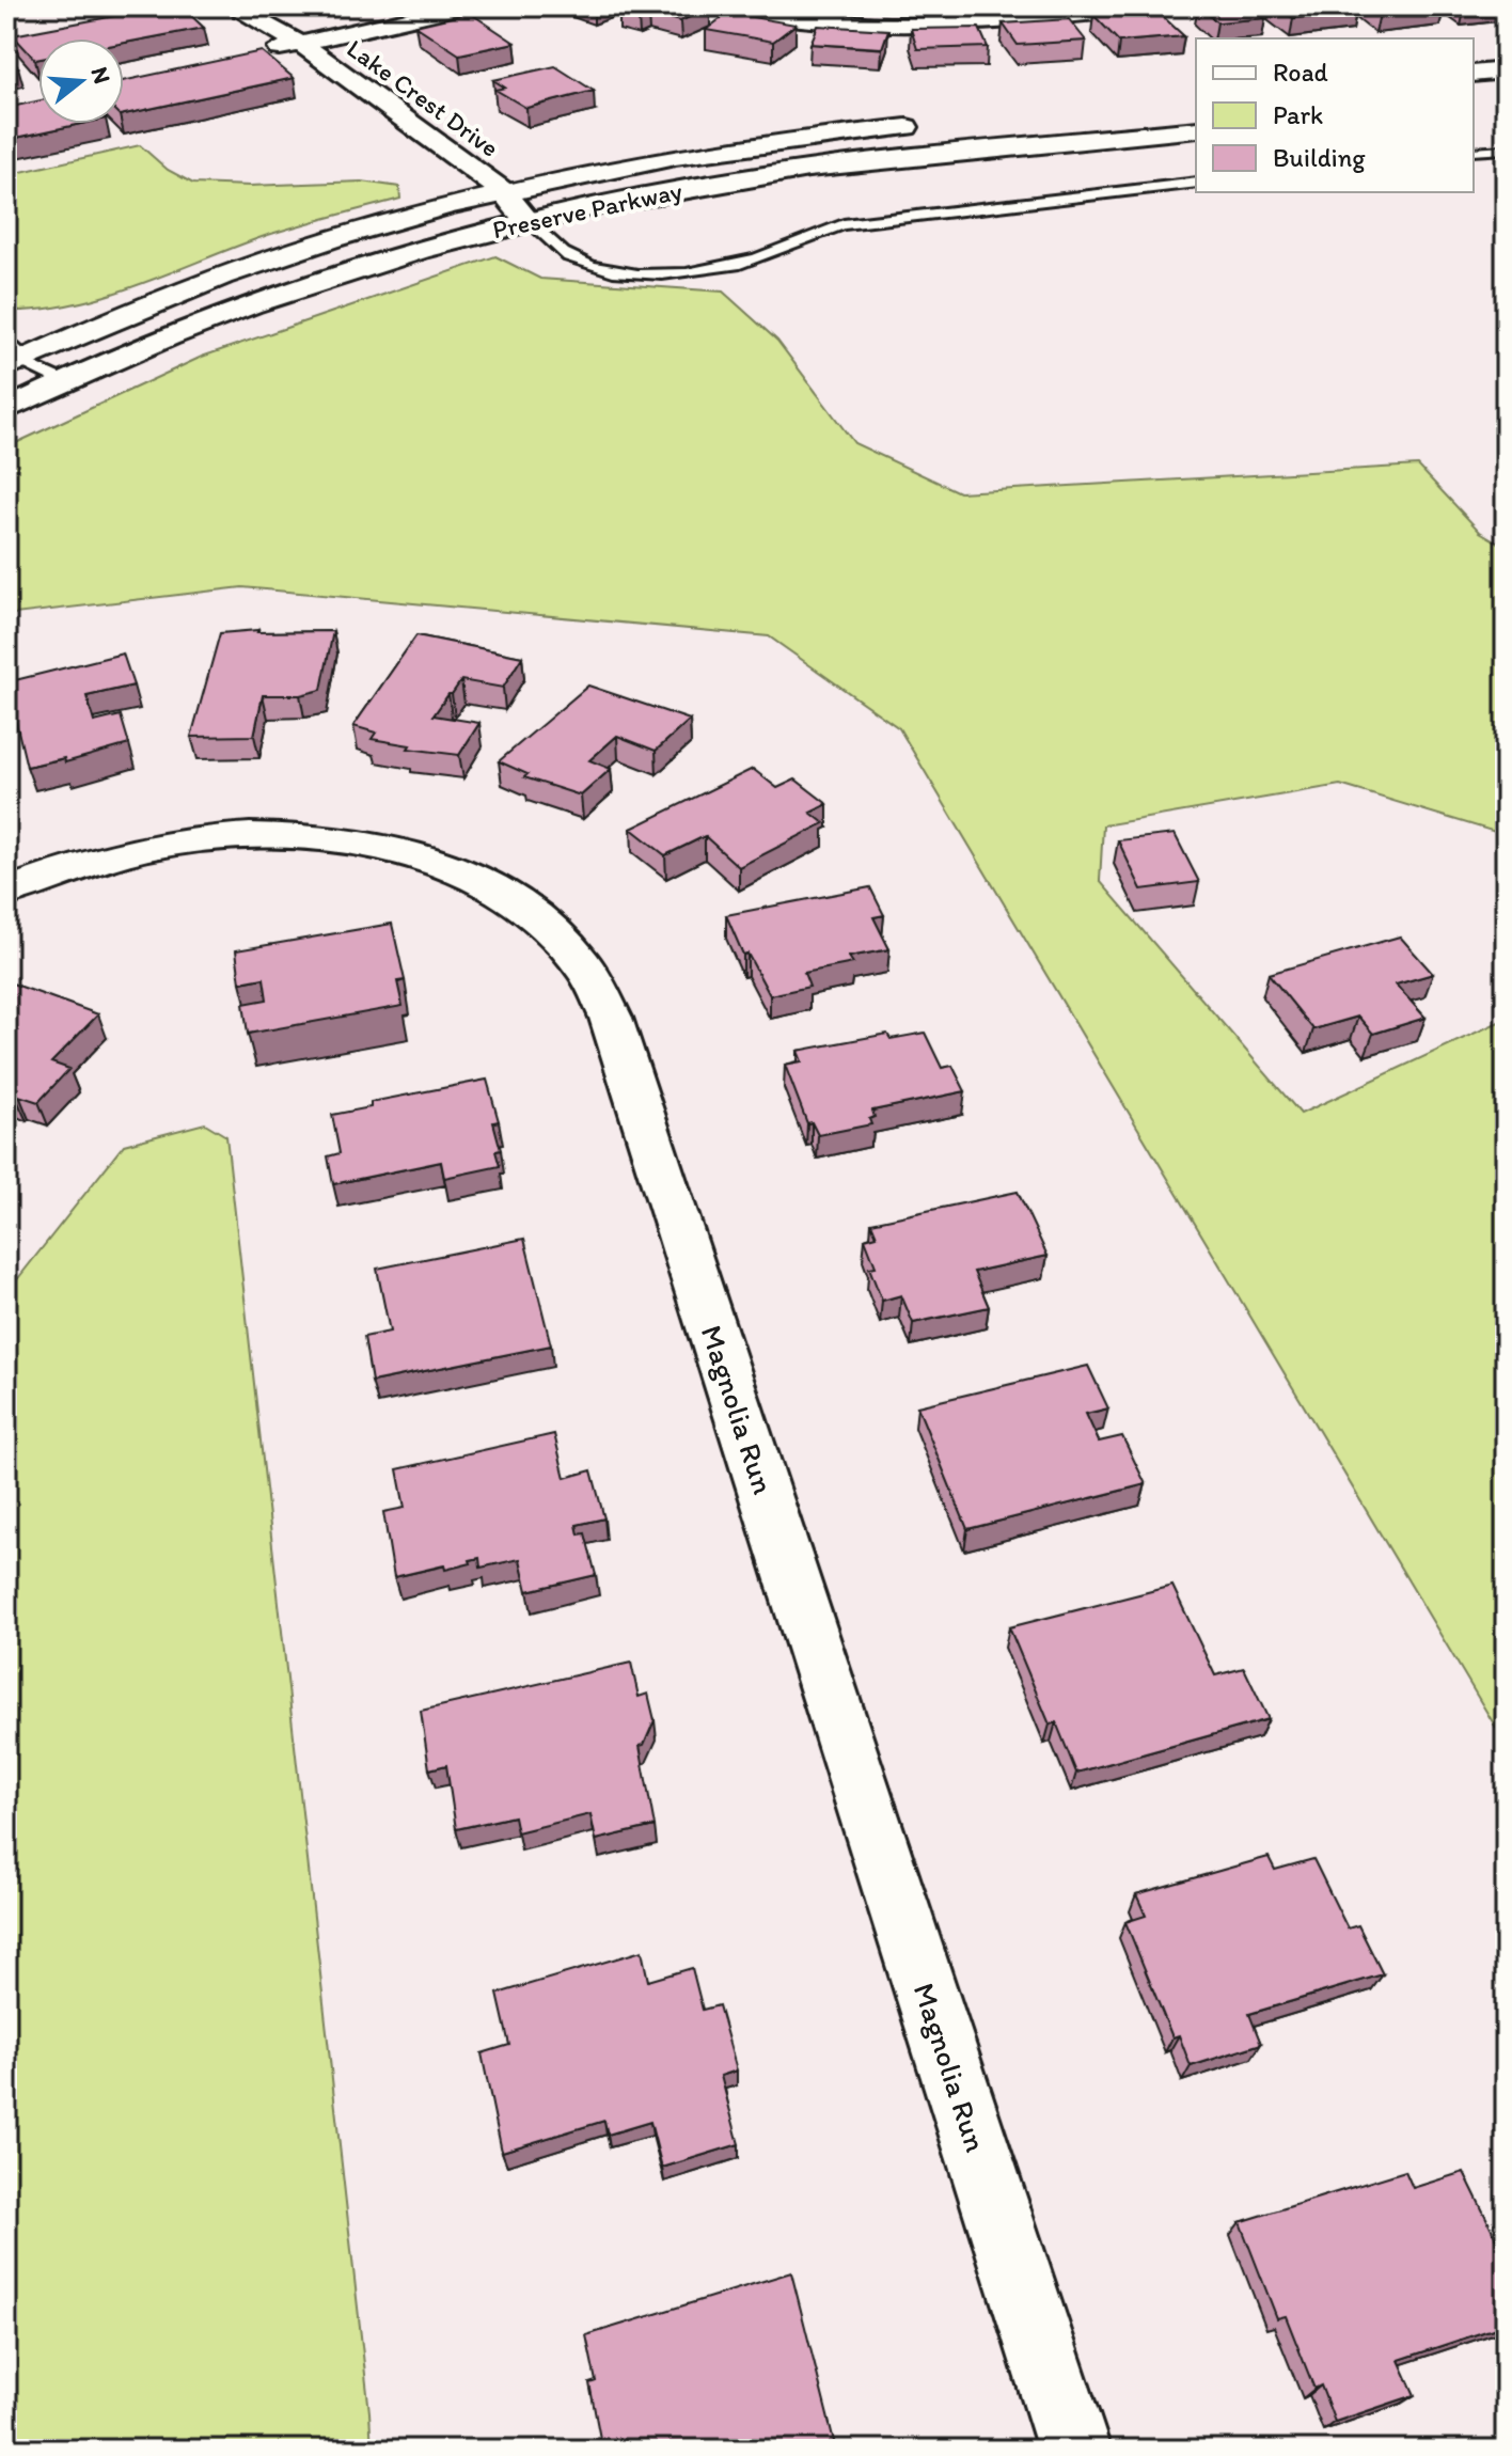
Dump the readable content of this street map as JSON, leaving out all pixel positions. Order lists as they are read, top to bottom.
{
  "streets": {
    "street": ["Lake Crest Drive", "Preserve Parkway", "Magnolia Run"]
  },
  "crossings": [
    ["Lake Crest Drive", "Preserve Parkway"]
  ],
  "legend": ["Road", "Park", "Building"],
  "north": "right"
}
